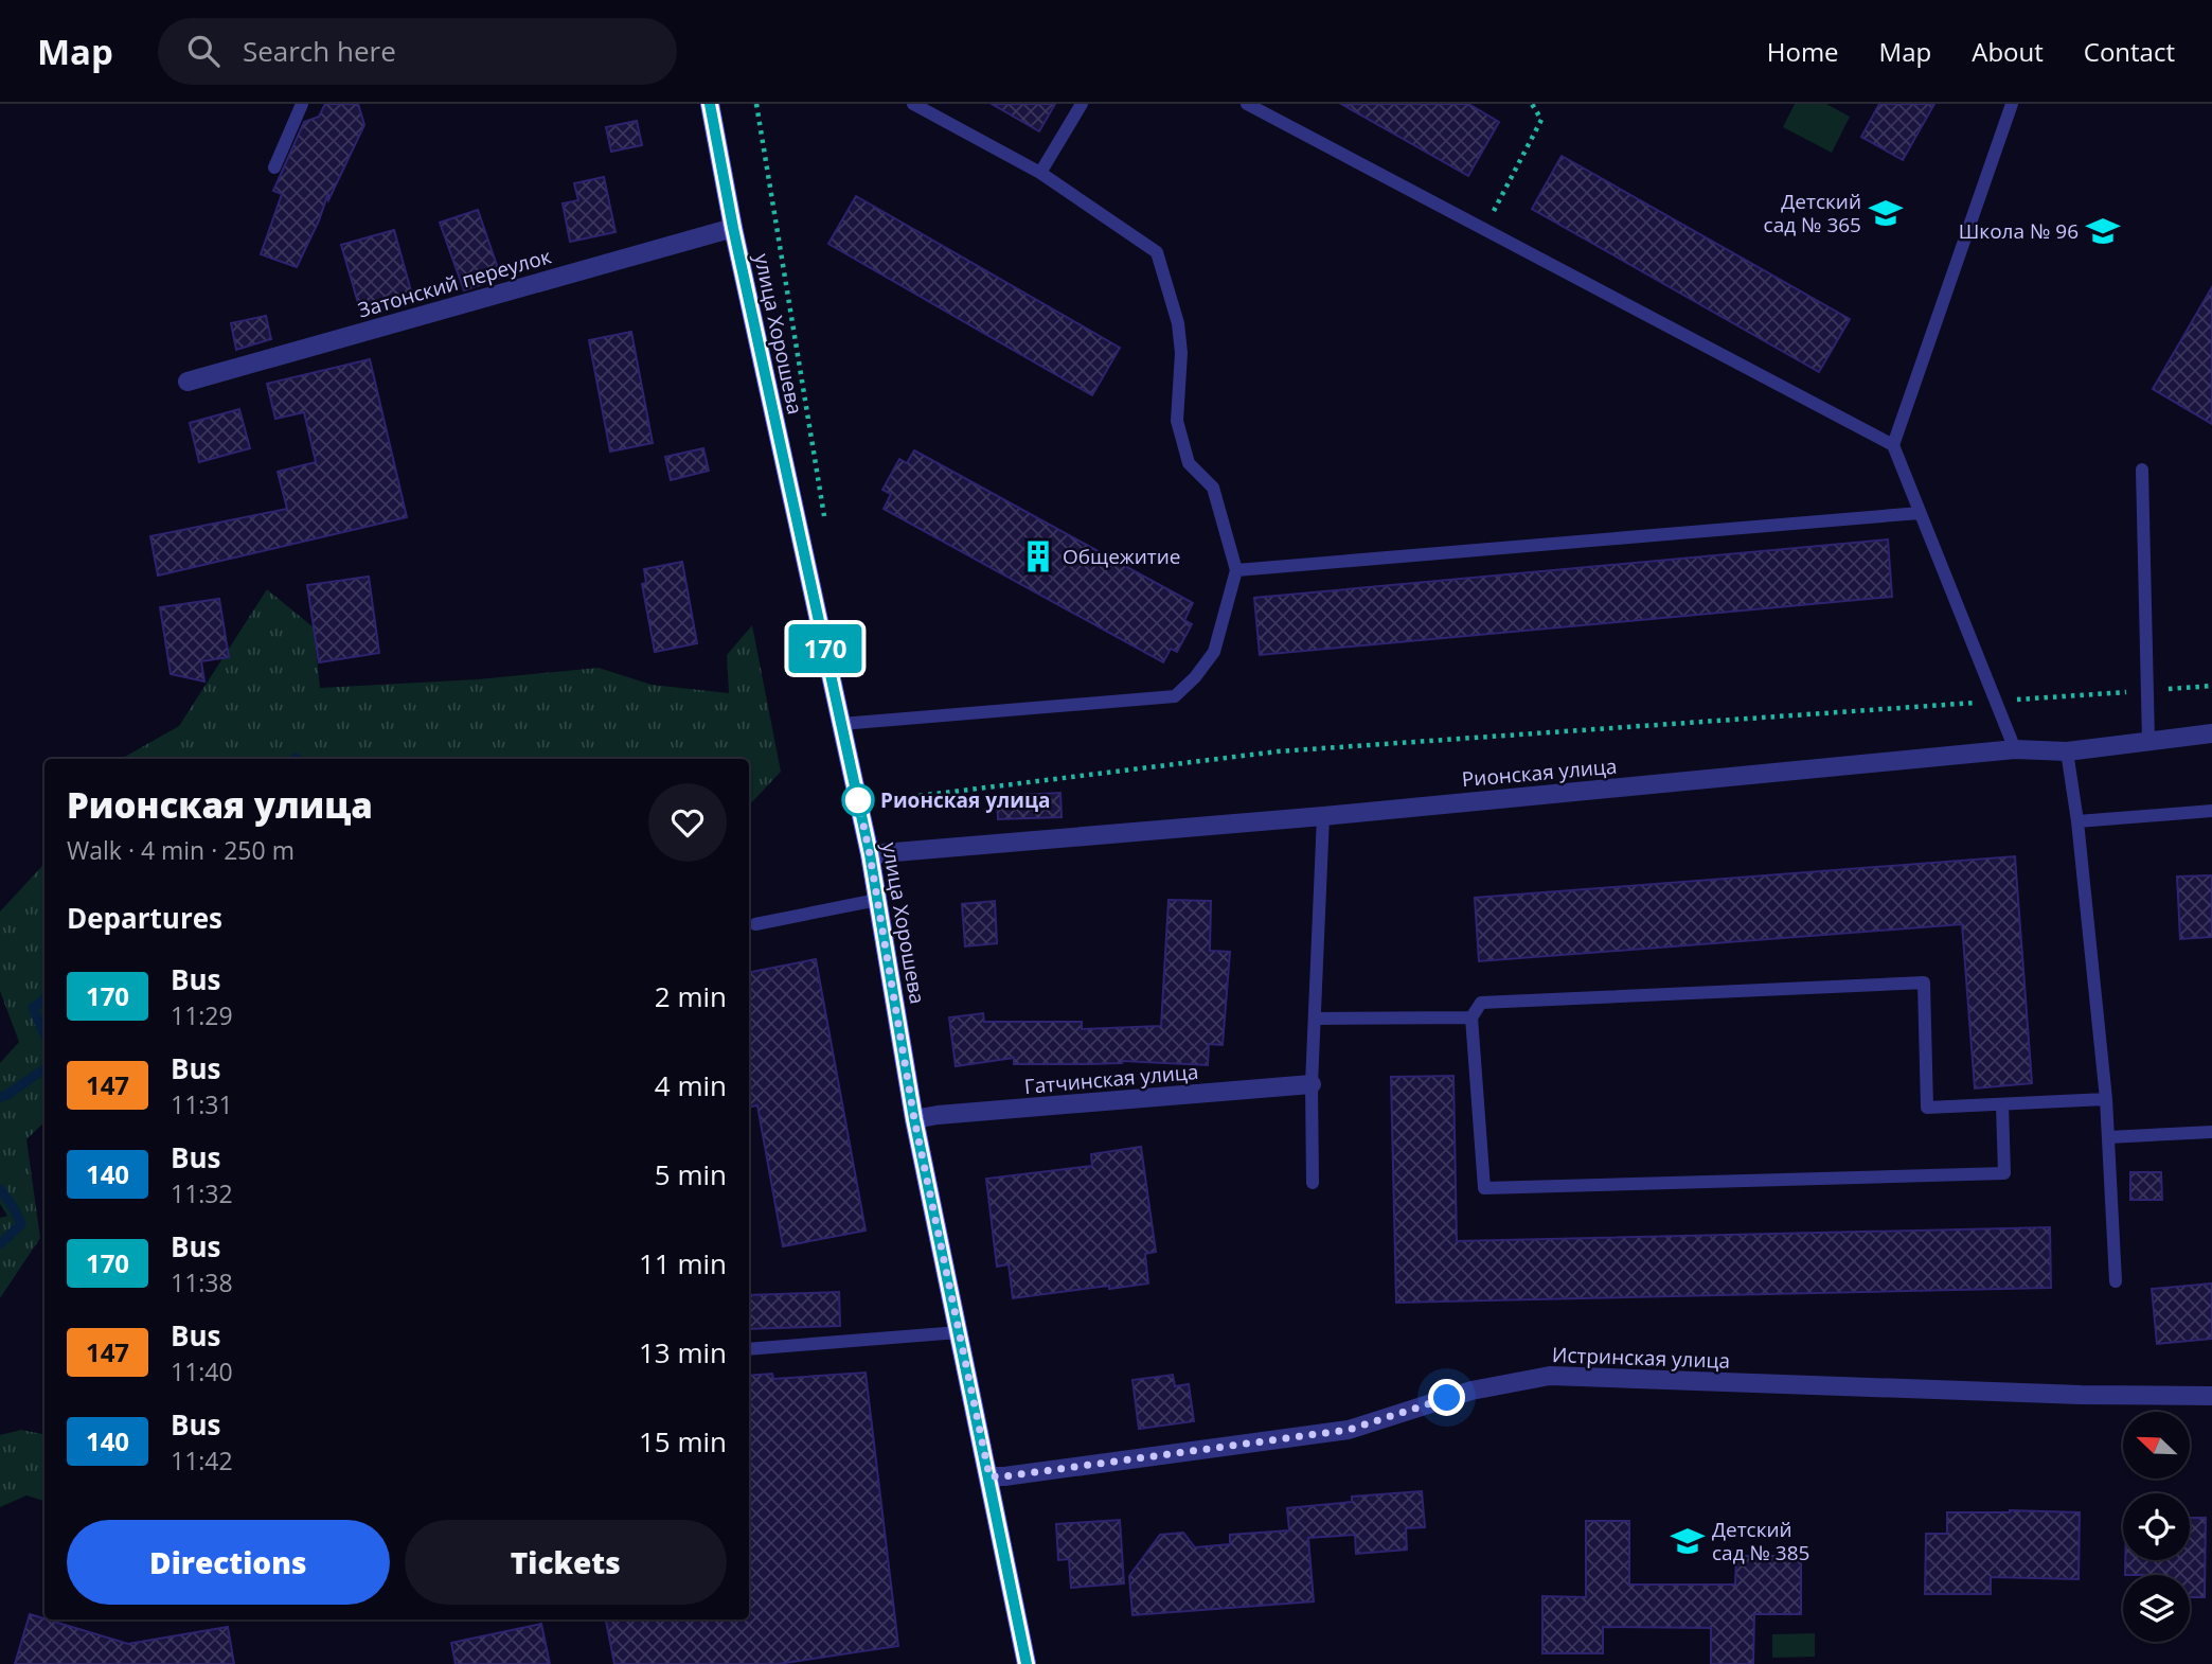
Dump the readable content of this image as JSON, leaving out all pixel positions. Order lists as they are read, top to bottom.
{
  "streets": {
    "main road": ["улица Хорошева"],
    "street": [
      "Затонский переулок",
      "Рионская улица",
      "Гатчинская улица",
      "Истринская улица"
    ]
  },
  "crossings": [
    ["Затонский переулок", "улица Хорошева"],
    ["улица Хорошева", "Рионская улица"],
    ["улица Хорошева", "Гатчинская улица"],
    ["улица Хорошева", "Истринская улица"]
  ],
  "places": {
    "school or university": ["Детский сад № 365", "Школа № 96", "Детский сад № 385"],
    "building": ["Общежитие"],
    "other": ["Рионская улица"]
  },
  "lines": ["bus line 170"],
  "north": "top left",
  "page": {
    "header": "Map",
    "search": "Search here",
    "nav": [
      "Home",
      "Map",
      "About",
      "Contact"
    ],
    "on_map": "170",
    "heading": [
      ["Рионская улица", "Walk · 4 min · 250 m"],
      "Departures"
    ],
    "list": [
      {
        "mark": "170",
        "name": "Bus",
        "note": "11:29",
        "value": "2 min"
      },
      {
        "mark": "147",
        "name": "Bus",
        "note": "11:31",
        "value": "4 min"
      },
      {
        "mark": "140",
        "name": "Bus",
        "note": "11:32",
        "value": "5 min"
      },
      {
        "mark": "170",
        "name": "Bus",
        "note": "11:38",
        "value": "11 min"
      },
      {
        "mark": "147",
        "name": "Bus",
        "note": "11:40",
        "value": "13 min"
      },
      {
        "mark": "140",
        "name": "Bus",
        "note": "11:42",
        "value": "15 min"
      }
    ],
    "buttons": ["Directions", "Tickets"]
  }
}
